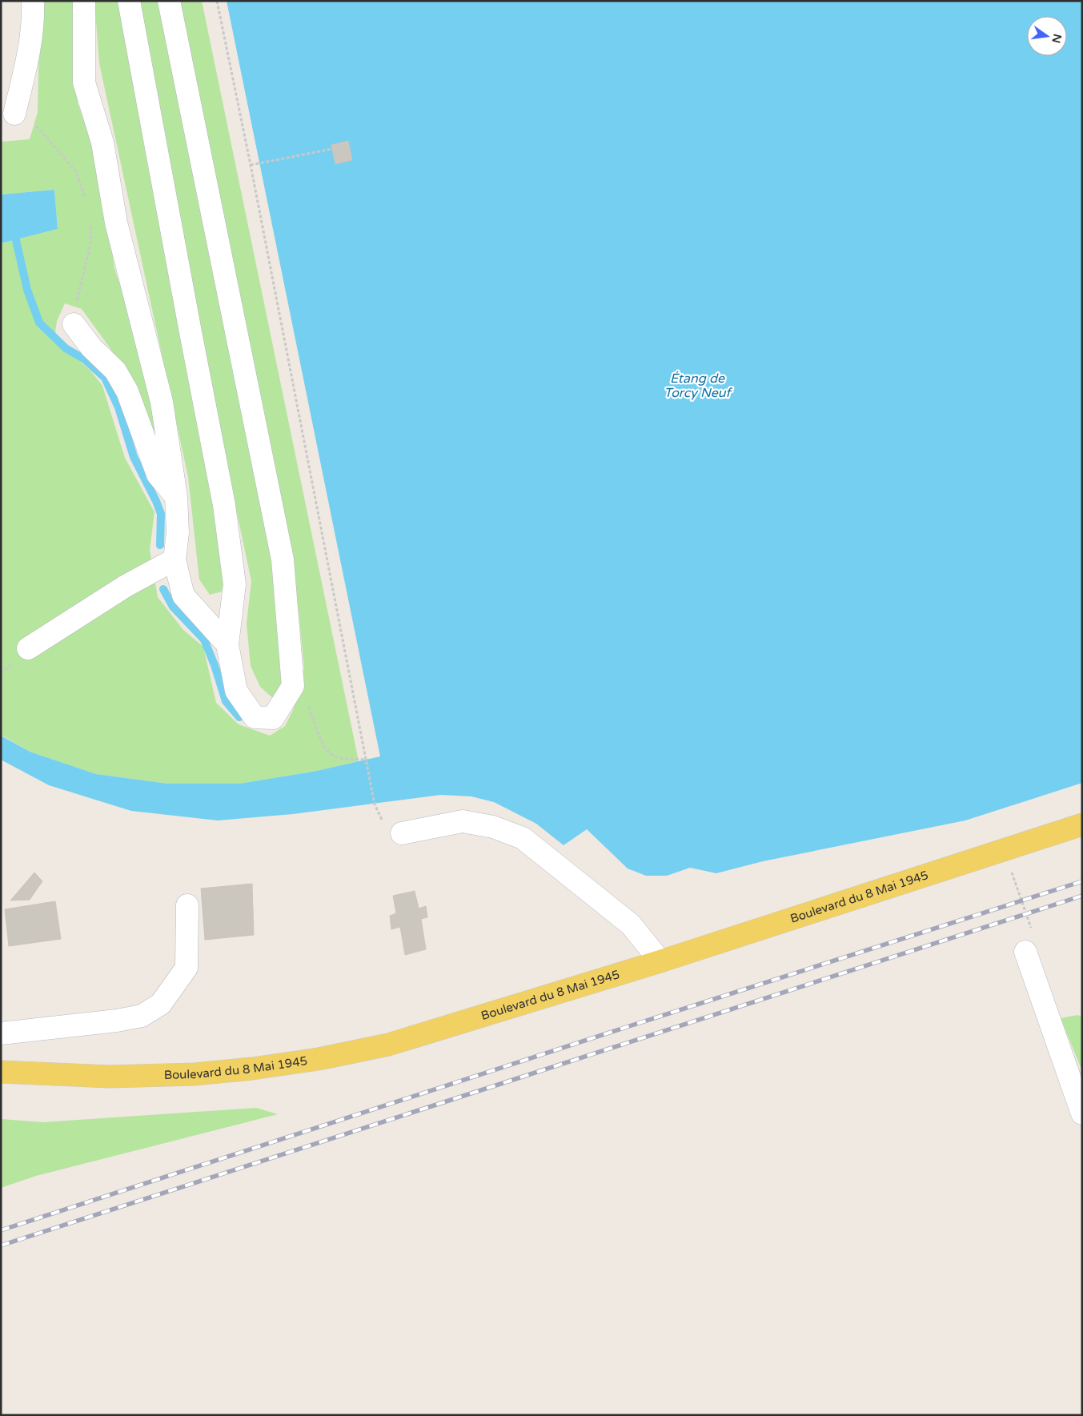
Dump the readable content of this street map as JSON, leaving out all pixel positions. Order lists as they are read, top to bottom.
{
  "streets": {
    "main road": ["Boulevard du 8 Mai 1945"]
  },
  "water": ["Étang de Torcy Neuf"],
  "north": "right"
}
